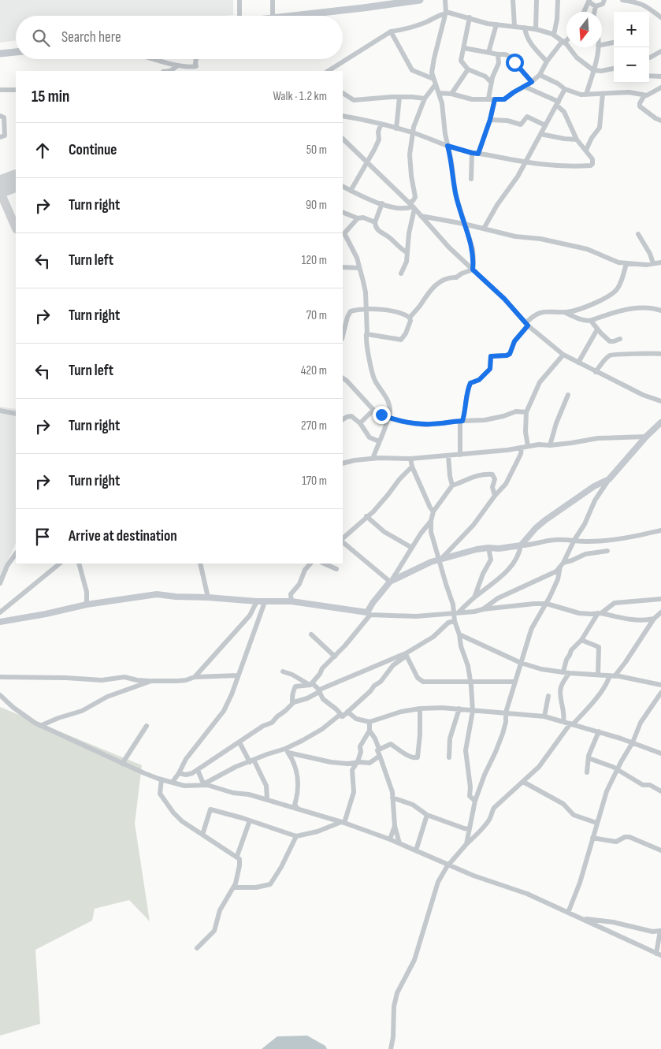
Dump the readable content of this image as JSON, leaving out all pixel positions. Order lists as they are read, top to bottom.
{
  "north": "bottom",
  "page": {
    "map_buttons": ["+", "−"],
    "search": "Search here",
    "heading": ["15 min", "Walk · 1.2 km"],
    "list": [
      ["Continue", "50 m"],
      ["Turn right", "90 m"],
      ["Turn left", "120 m"],
      ["Turn right", "70 m"],
      ["Turn left", "420 m"],
      ["Turn right", "270 m"],
      ["Turn right", "170 m"],
      "Arrive at destination"
    ]
  }
}
